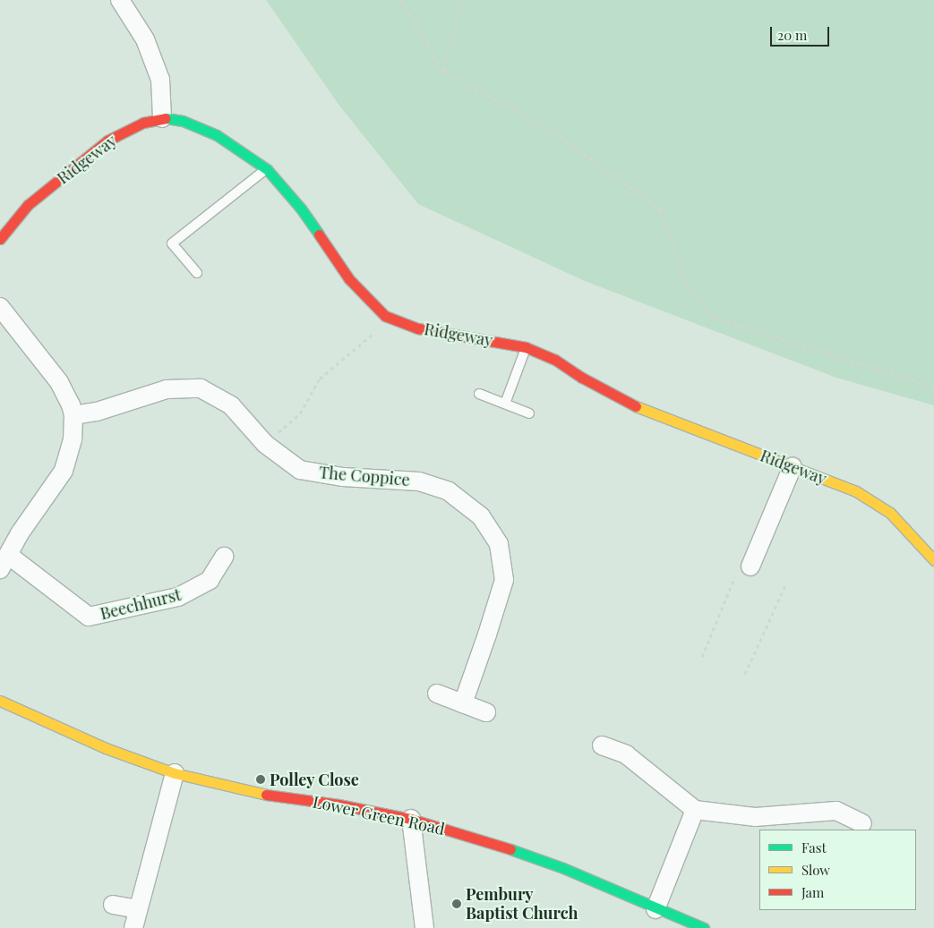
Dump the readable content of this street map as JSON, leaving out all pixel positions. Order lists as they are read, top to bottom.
{
  "streets": {
    "street": [
      "Ridgeway",
      "The Coppice",
      "Beechhurst",
      "Lower Green Road"
    ]
  },
  "places": ["Polley Close", "Pembury Baptist Church"],
  "legend": ["Fast", "Slow", "Jam"],
  "scale_bar": "20 m"
}
